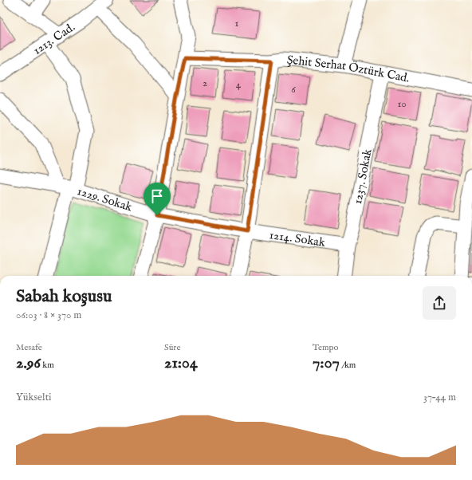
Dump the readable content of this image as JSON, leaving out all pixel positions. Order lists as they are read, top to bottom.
{
  "streets": {
    "street": [
      "1213. Cad.",
      "Şehit Serhat Öztürk Cad.",
      "1237. Sokak",
      "1229. Sokak",
      "1214. Sokak"
    ]
  },
  "crossings": [
    ["Şehit Serhat Öztürk Cad.", "1237. Sokak"],
    ["1237. Sokak", "1214. Sokak"],
    ["1229. Sokak", "1214. Sokak"]
  ],
  "house_numbers": [
    "1",
    "2",
    "4",
    "6",
    "10"
  ],
  "page": {
    "heading": ["Sabah koşusu", "06:03 · 8 × 370 m"],
    "stats": [
      ["Mesafe", "2.96 km"],
      ["Süre", "21:04"],
      ["Tempo", "7:07 /km"]
    ],
    "chart": ["Yükselti", "37–44 m"]
  }
}
